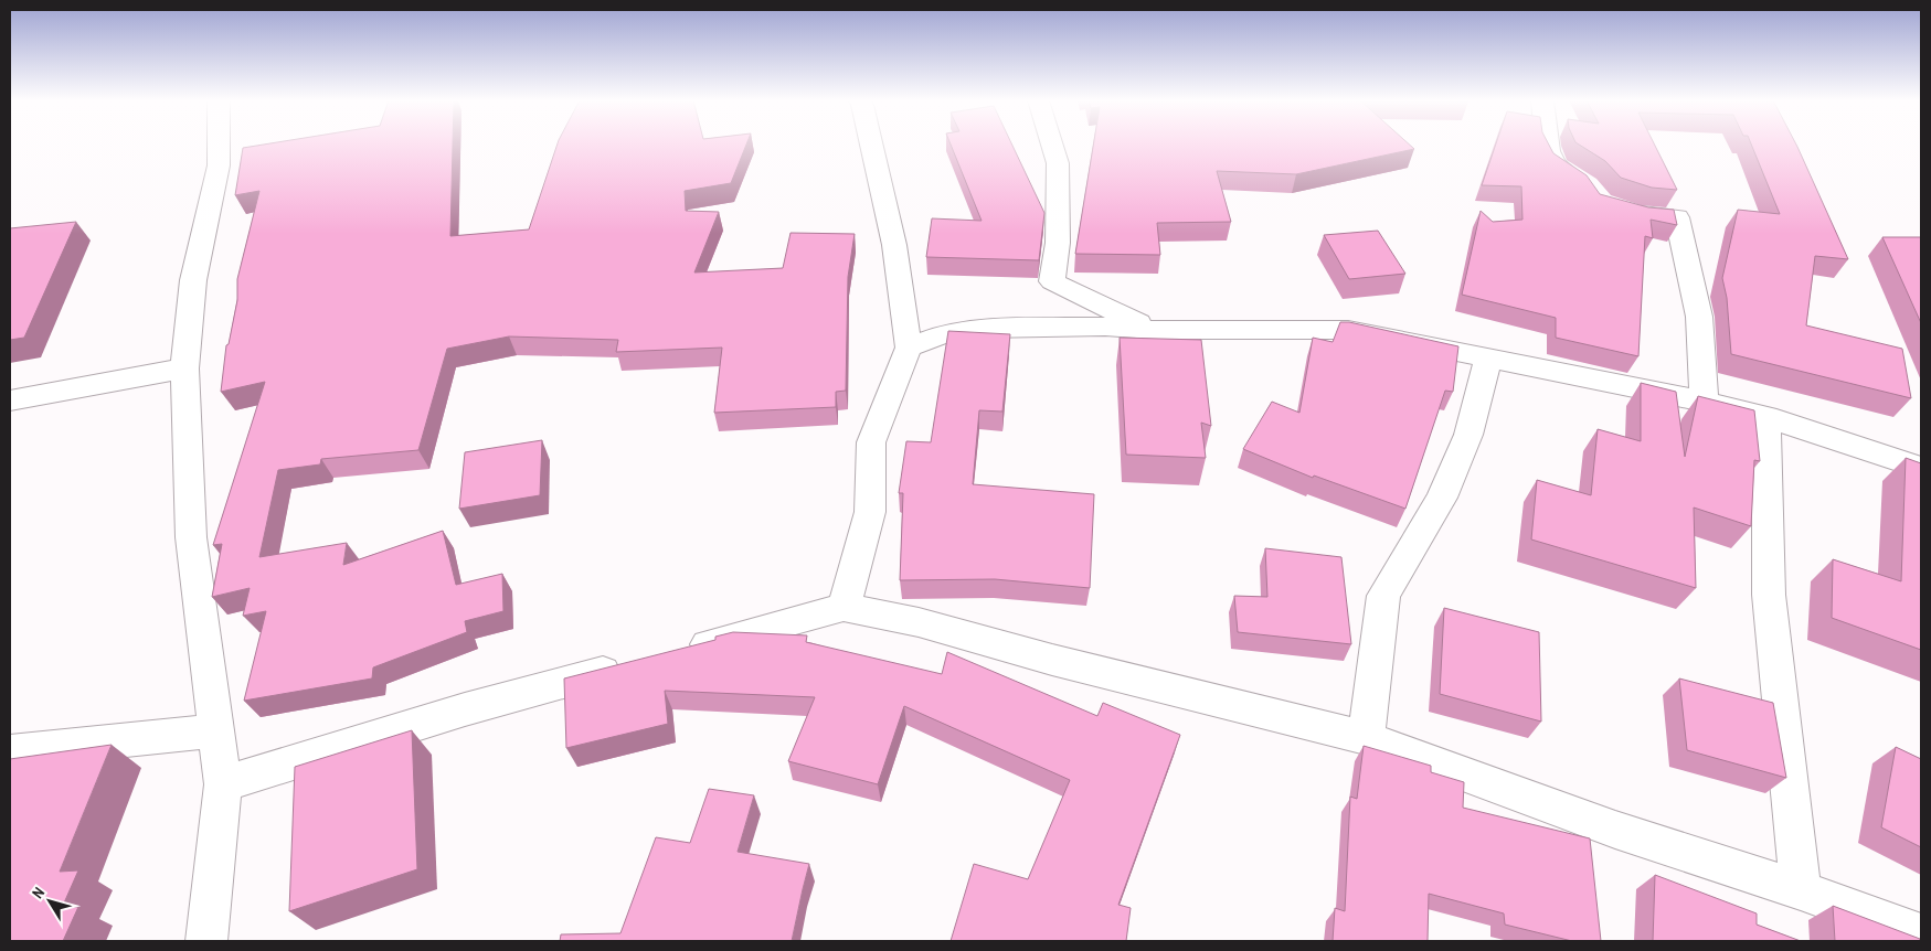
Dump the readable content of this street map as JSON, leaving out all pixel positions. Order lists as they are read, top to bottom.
{
  "north": "top left"
}
